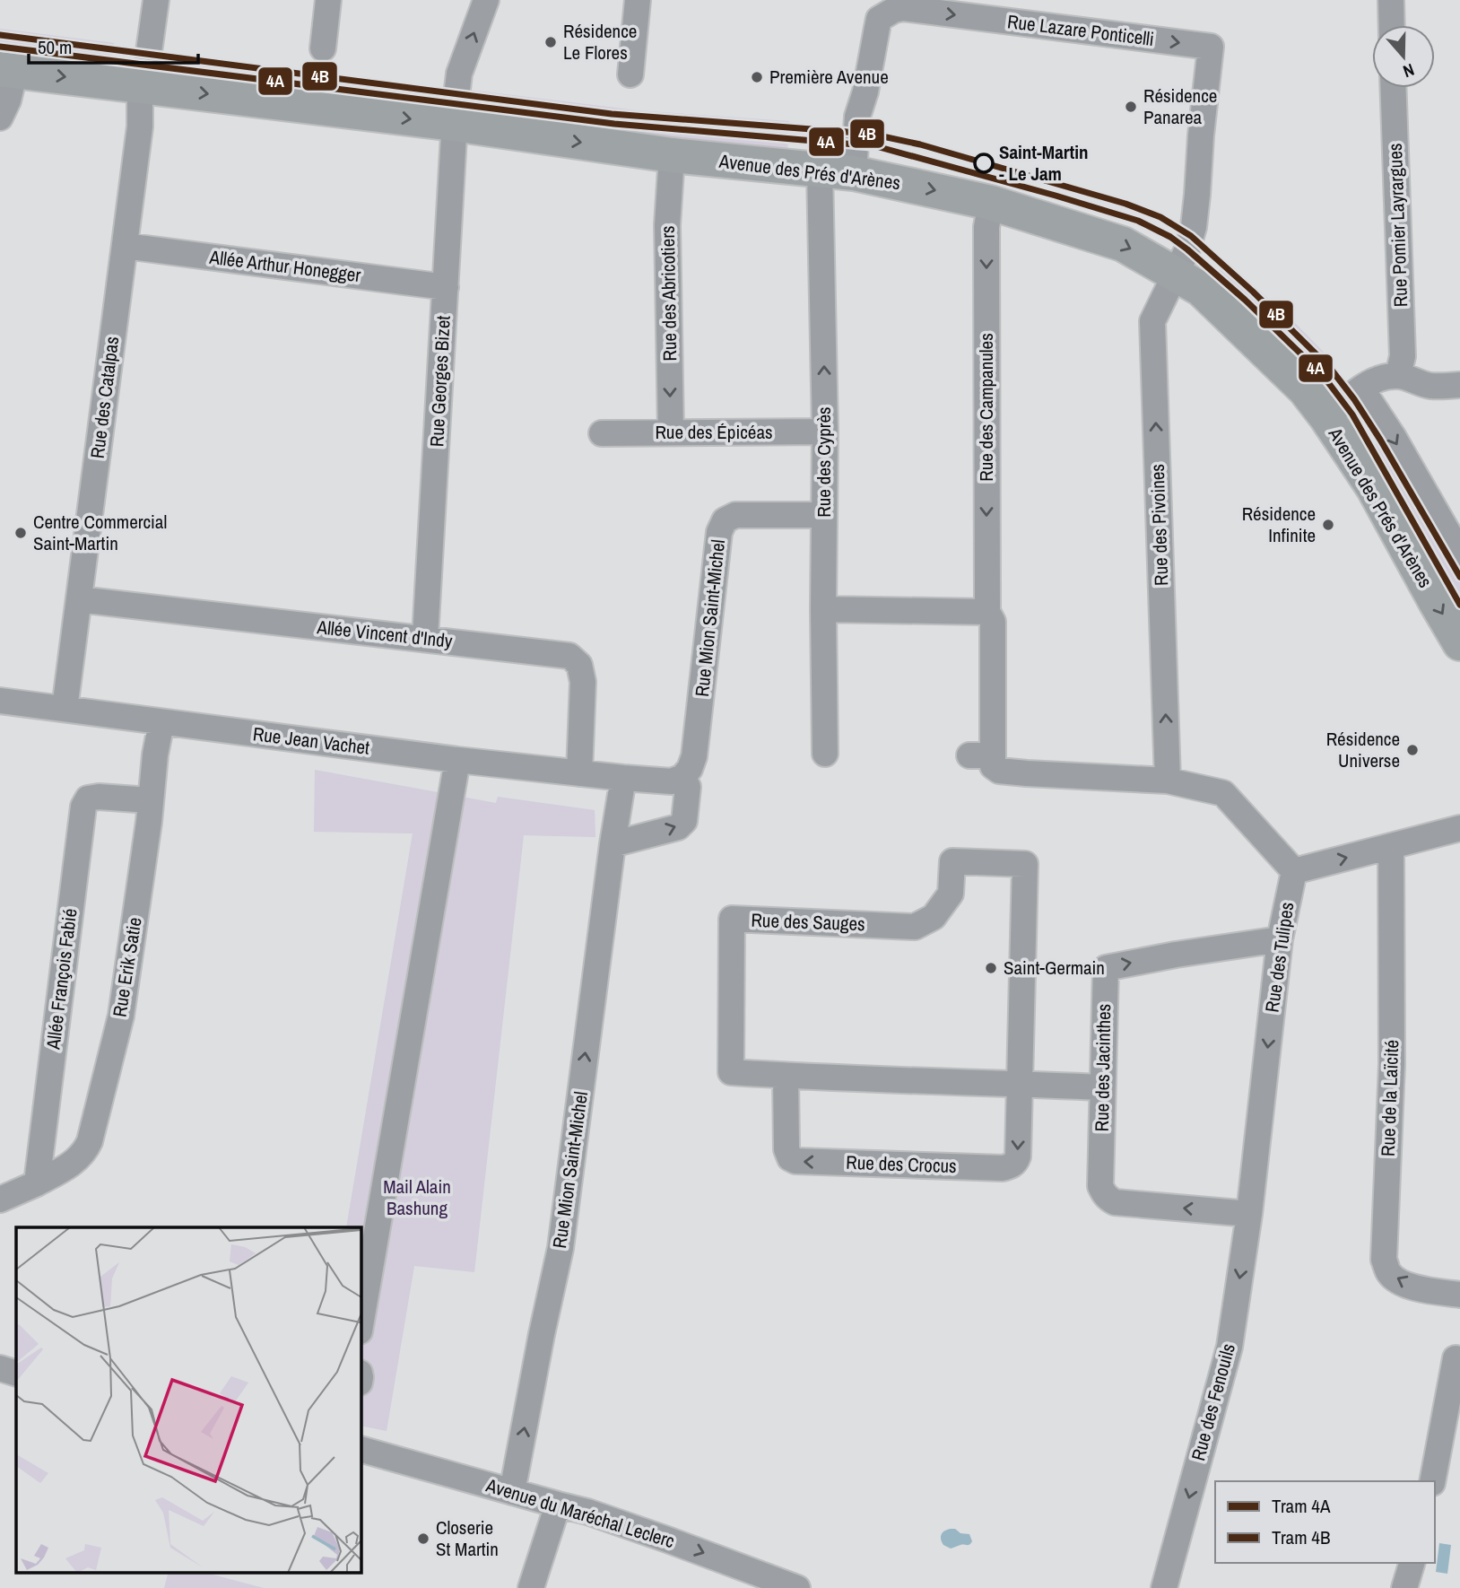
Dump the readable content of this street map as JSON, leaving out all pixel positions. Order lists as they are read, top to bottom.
{
  "streets": {
    "main road": ["Avenue des Prés d'Arènes"],
    "street": [
      "Rue Lazare Ponticelli",
      "Rue Pomier Layrargues",
      "Allée Arthur Honegger",
      "Rue des Abricotiers",
      "Rue Georges Bizet",
      "Rue des Catalpas",
      "Rue des Campanules",
      "Rue des Épicéas",
      "Rue des Cyprès",
      "Rue des Pivoines",
      "Rue Mion Saint-Michel",
      "Allée Vincent d'Indy",
      "Rue Jean Vachet",
      "Rue des Sauges",
      "Rue des Tulipes",
      "Rue Erik Satie",
      "Allée François Fabié",
      "Rue des Jacinthes",
      "Rue de la Laïcité",
      "Rue des Crocus",
      "Rue des Fenouils",
      "Avenue du Maréchal Leclerc"
    ]
  },
  "crossings": [
    ["Rue Lazare Ponticelli", "Avenue des Prés d'Arènes"],
    ["Rue Lazare Ponticelli", "Rue des Pivoines"],
    ["Avenue des Prés d'Arènes", "Rue des Abricotiers"],
    ["Avenue des Prés d'Arènes", "Rue Georges Bizet"],
    ["Avenue des Prés d'Arènes", "Rue des Catalpas"],
    ["Avenue des Prés d'Arènes", "Rue des Campanules"],
    ["Avenue des Prés d'Arènes", "Rue des Cyprès"],
    ["Avenue des Prés d'Arènes", "Rue des Pivoines"],
    ["Allée Arthur Honegger", "Rue Georges Bizet"],
    ["Allée Arthur Honegger", "Rue des Catalpas"],
    ["Rue des Abricotiers", "Rue des Épicéas"],
    ["Rue Georges Bizet", "Allée Vincent d'Indy"],
    ["Rue des Catalpas", "Allée Vincent d'Indy"],
    ["Rue des Catalpas", "Rue Jean Vachet"],
    ["Rue des Campanules", "Rue des Pivoines"],
    ["Rue des Campanules", "Rue des Tulipes"],
    ["Rue des Épicéas", "Rue des Cyprès"],
    ["Rue des Cyprès", "Rue Mion Saint-Michel"],
    ["Rue Mion Saint-Michel", "Rue Jean Vachet"],
    ["Rue Mion Saint-Michel", "Avenue du Maréchal Leclerc"],
    ["Allée Vincent d'Indy", "Rue Jean Vachet"],
    ["Rue Jean Vachet", "Rue Erik Satie"],
    ["Rue des Sauges", "Rue des Jacinthes"],
    ["Rue des Sauges", "Rue des Crocus"],
    ["Rue des Tulipes", "Rue des Jacinthes"],
    ["Rue des Tulipes", "Rue des Fenouils"],
    ["Rue Erik Satie", "Allée François Fabié"],
    ["Rue des Jacinthes", "Rue des Fenouils"]
  ],
  "one_way": [
    "Avenue des Prés d'Arènes",
    "Rue des Abricotiers",
    "Rue des Campanules",
    "Rue des Cyprès",
    "Rue des Pivoines",
    "Rue des Tulipes",
    "Rue de la Laïcité",
    "Rue des Fenouils",
    "Avenue du Maréchal Leclerc"
  ],
  "parks": ["Mail Alain Bashung"],
  "places": [
    "Résidence Le Flores",
    "Première Avenue",
    "Résidence Panarea",
    "Saint-Martin - Le Jam",
    "Résidence Infinite",
    "Centre Commercial Saint-Martin",
    "Résidence Universe",
    "Saint-Germain",
    "Closerie St Martin"
  ],
  "lines": ["tram line 4B", "tram line 4A"],
  "legend": ["Tram 4A", "Tram 4B"],
  "scale_bar": "50 m",
  "north": "bottom"
}
